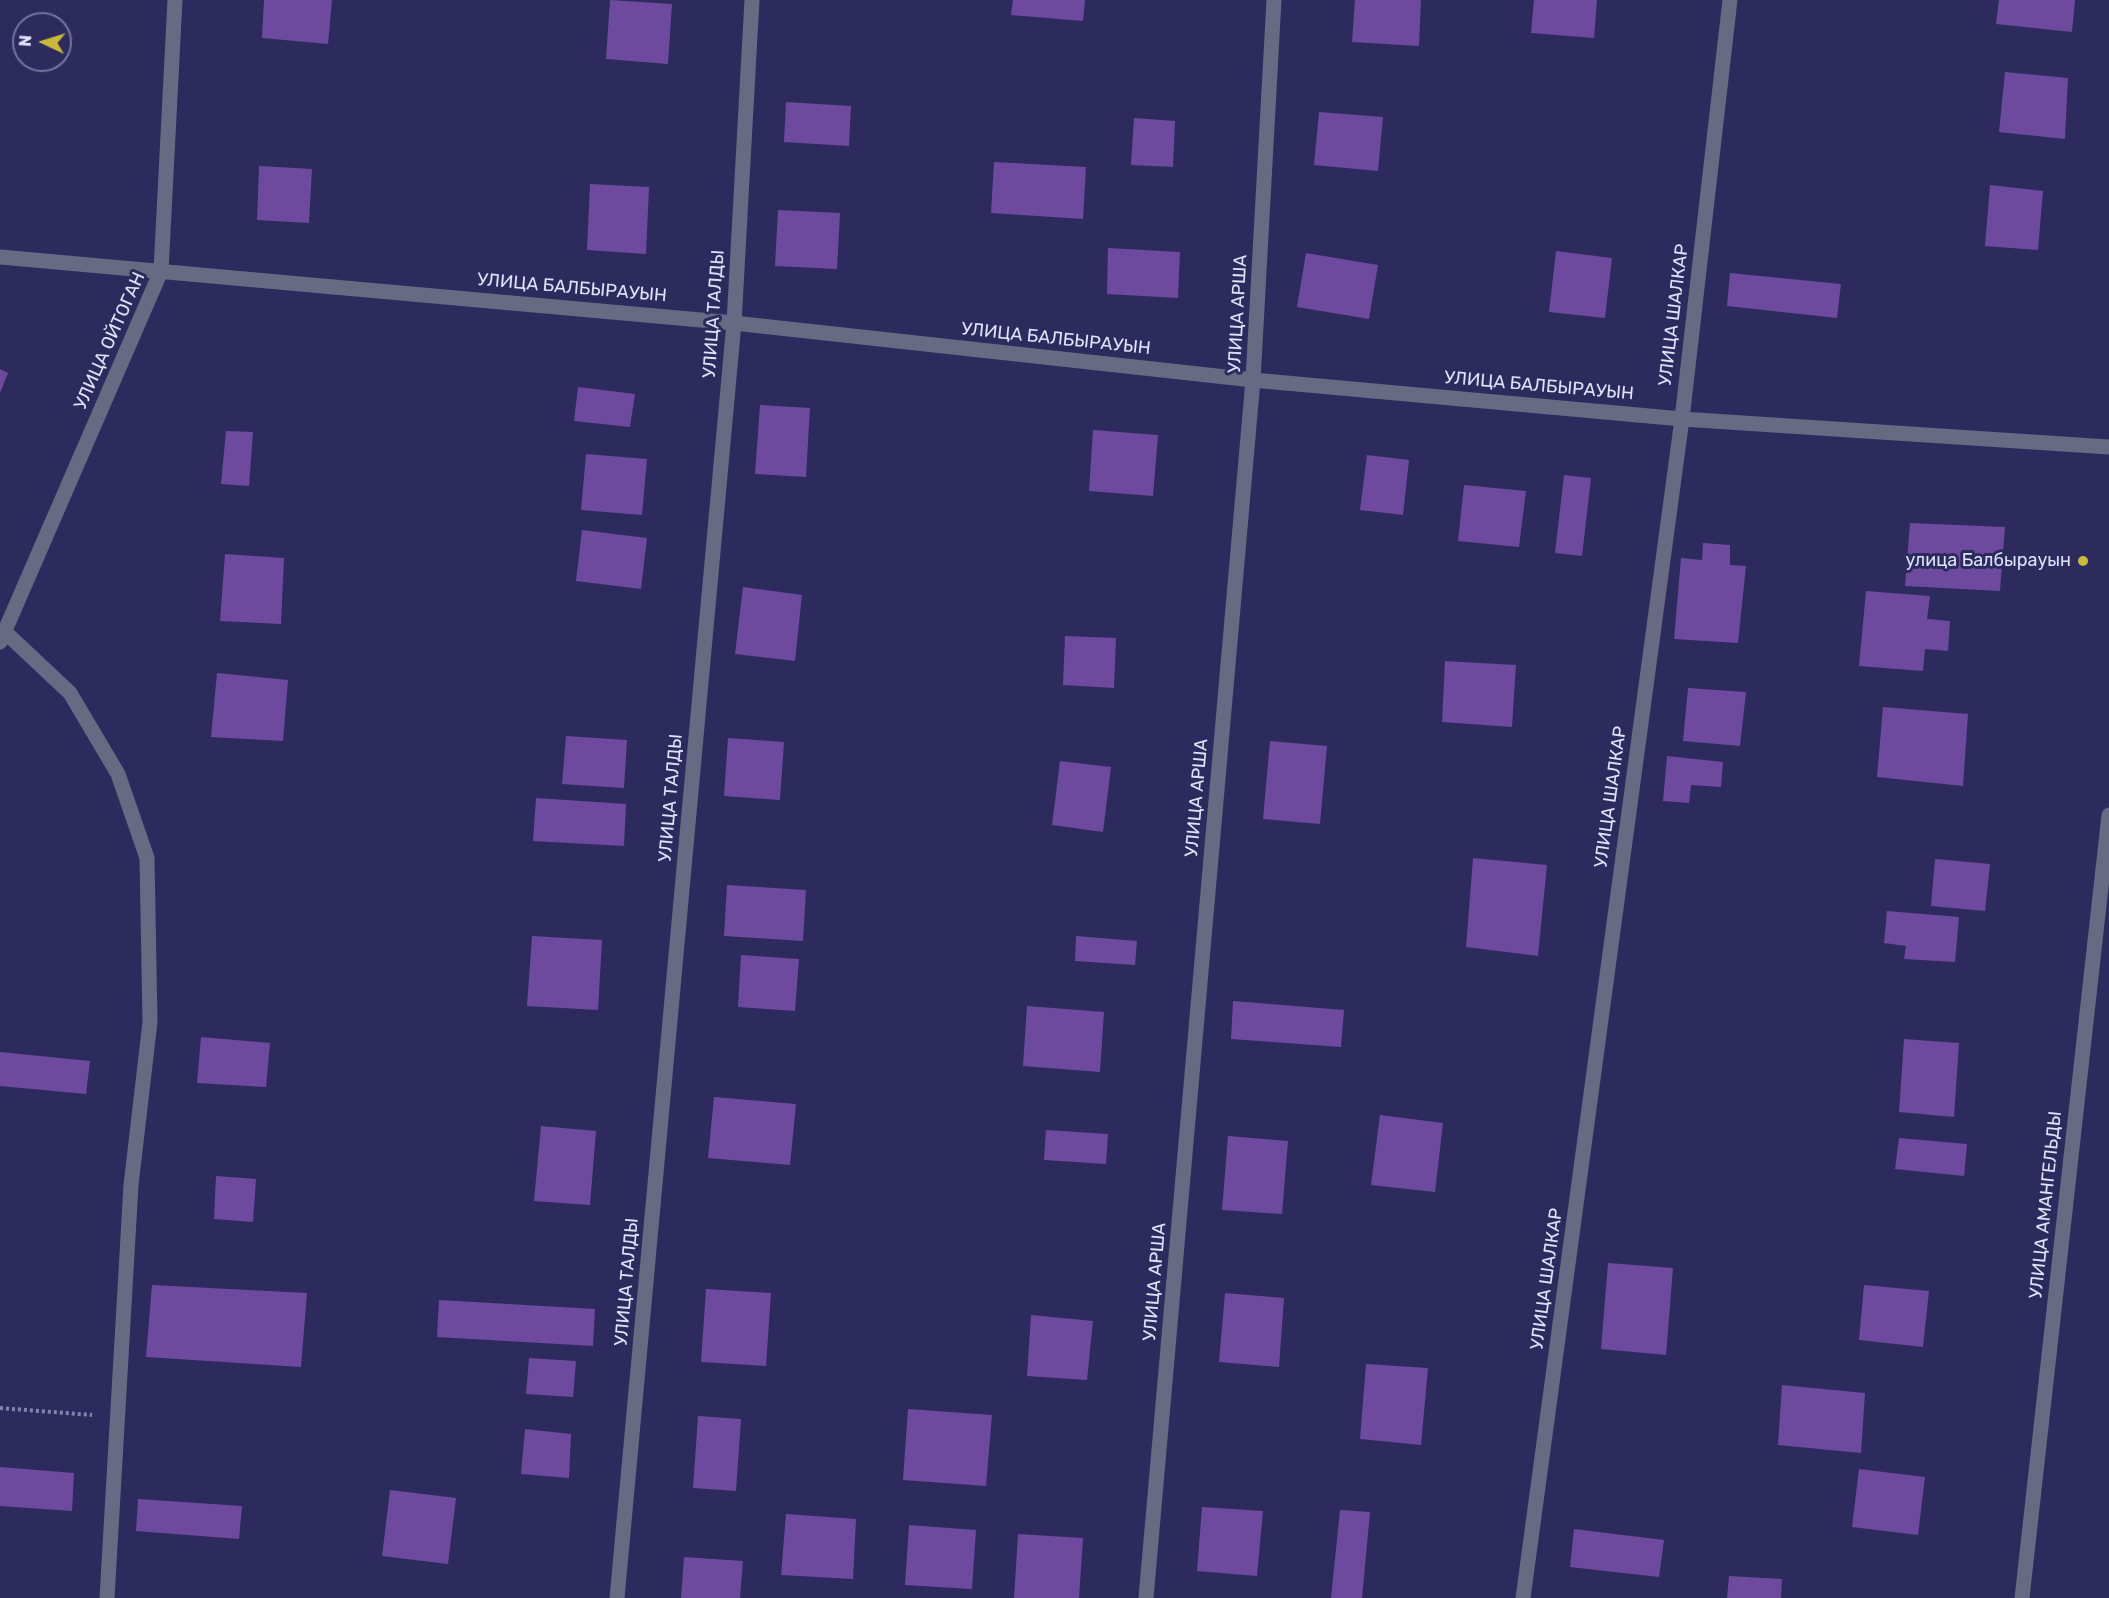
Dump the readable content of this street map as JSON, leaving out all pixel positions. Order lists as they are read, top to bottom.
{
  "streets": {
    "street": [
      "УЛИЦА БАЛБЫРАУЫН",
      "УЛИЦА ТАЛДЫ",
      "УЛИЦА АРША",
      "УЛИЦА ШАЛКАР",
      "УЛИЦА ОЙТОГАН",
      "УЛИЦА АМАНГЕЛЬДЫ"
    ]
  },
  "crossings": [
    ["УЛИЦА БАЛБЫРАУЫН", "УЛИЦА ТАЛДЫ"],
    ["УЛИЦА БАЛБЫРАУЫН", "УЛИЦА АРША"],
    ["УЛИЦА БАЛБЫРАУЫН", "УЛИЦА ШАЛКАР"],
    ["УЛИЦА БАЛБЫРАУЫН", "УЛИЦА ОЙТОГАН"]
  ],
  "places": ["улица Балбырауын"],
  "north": "left"
}
